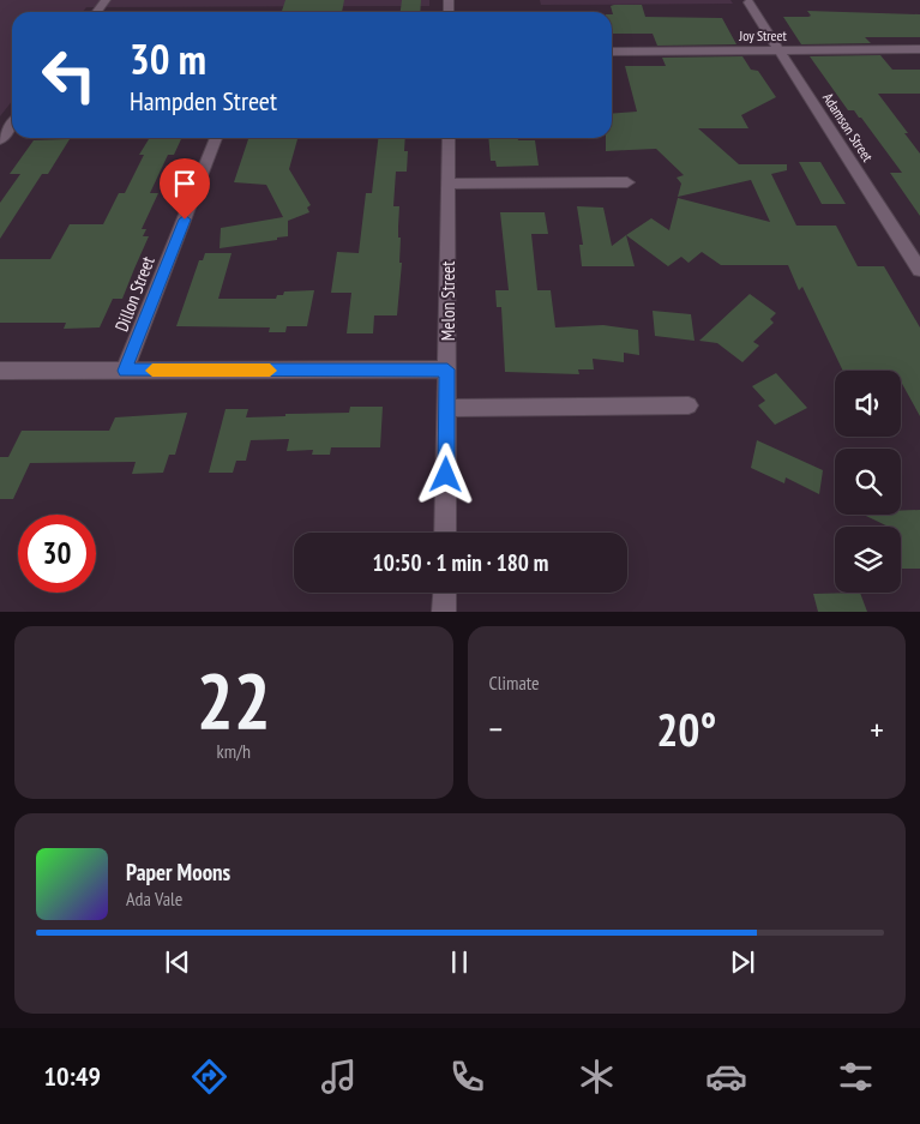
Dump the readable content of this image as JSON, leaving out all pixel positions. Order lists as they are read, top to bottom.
{
  "streets": {
    "street": [
      "Joy Street",
      "Adamson Street",
      "Dillon Street",
      "Melon Street"
    ]
  },
  "crossings": [
    ["Joy Street", "Adamson Street"]
  ],
  "page": {
    "turn": ["30 m", "Hampden Street"],
    "limit": "30",
    "trip": "10:50 · 1 min · 180 m",
    "tile": [
      ["22", "km/h"],
      "Climate"
    ],
    "heat": ["−", "20°", "+"],
    "song": ["Paper Moons", "Ada Vale"],
    "tabs": "10:49"
  }
}
